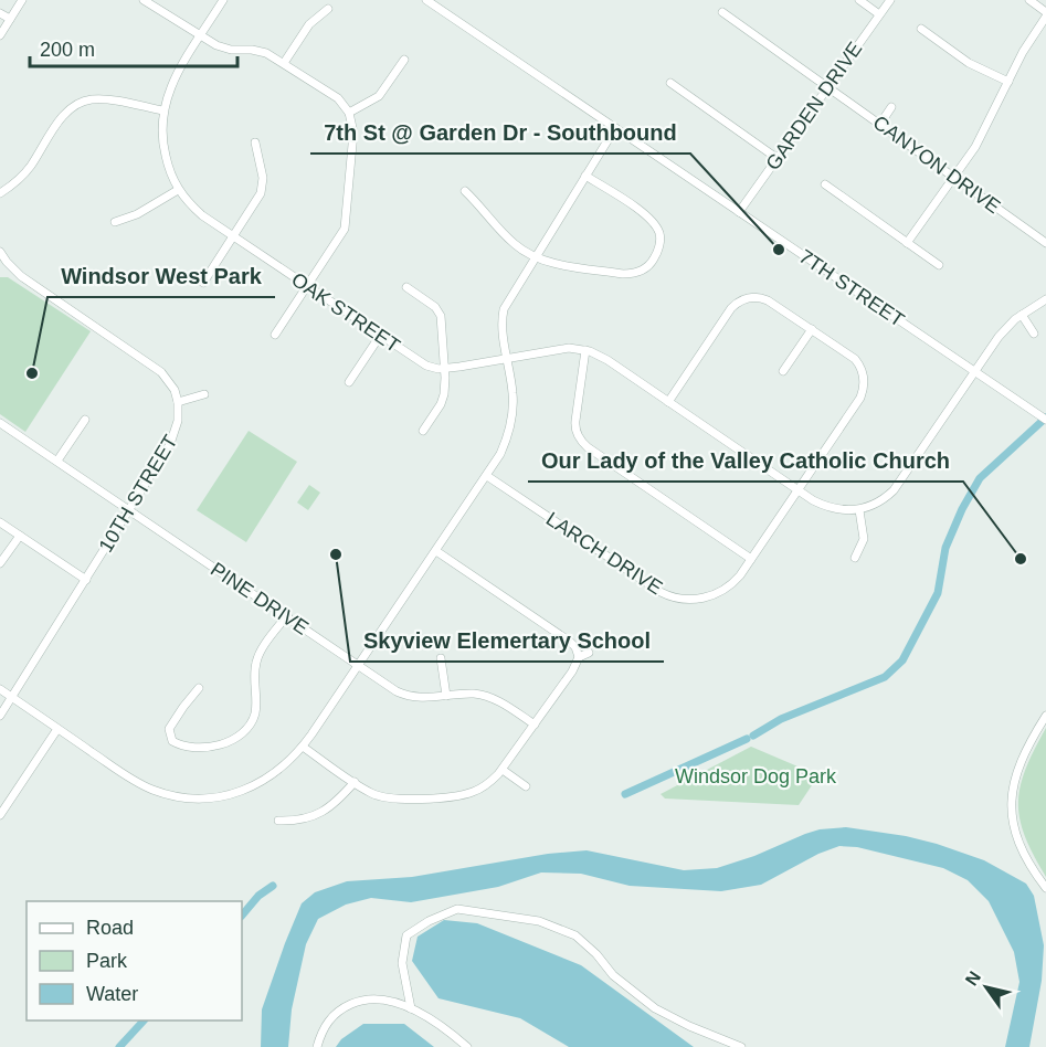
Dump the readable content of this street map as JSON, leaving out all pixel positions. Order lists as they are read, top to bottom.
{
  "streets": {
    "street": [
      "GARDEN DRIVE",
      "CANYON DRIVE",
      "7TH STREET",
      "OAK STREET",
      "10TH STREET",
      "LARCH DRIVE",
      "PINE DRIVE"
    ]
  },
  "crossings": [
    ["GARDEN DRIVE", "CANYON DRIVE"],
    ["GARDEN DRIVE", "7TH STREET"],
    ["10TH STREET", "PINE DRIVE"]
  ],
  "parks": ["Windsor Dog Park"],
  "places": [
    "7th St @ Garden Dr - Southbound",
    "Windsor West Park",
    "Skyview Elemertary School",
    "Our Lady of the Valley Catholic Church"
  ],
  "legend": ["Road", "Park", "Water"],
  "scale_bar": "200 m",
  "north": "top left"
}
